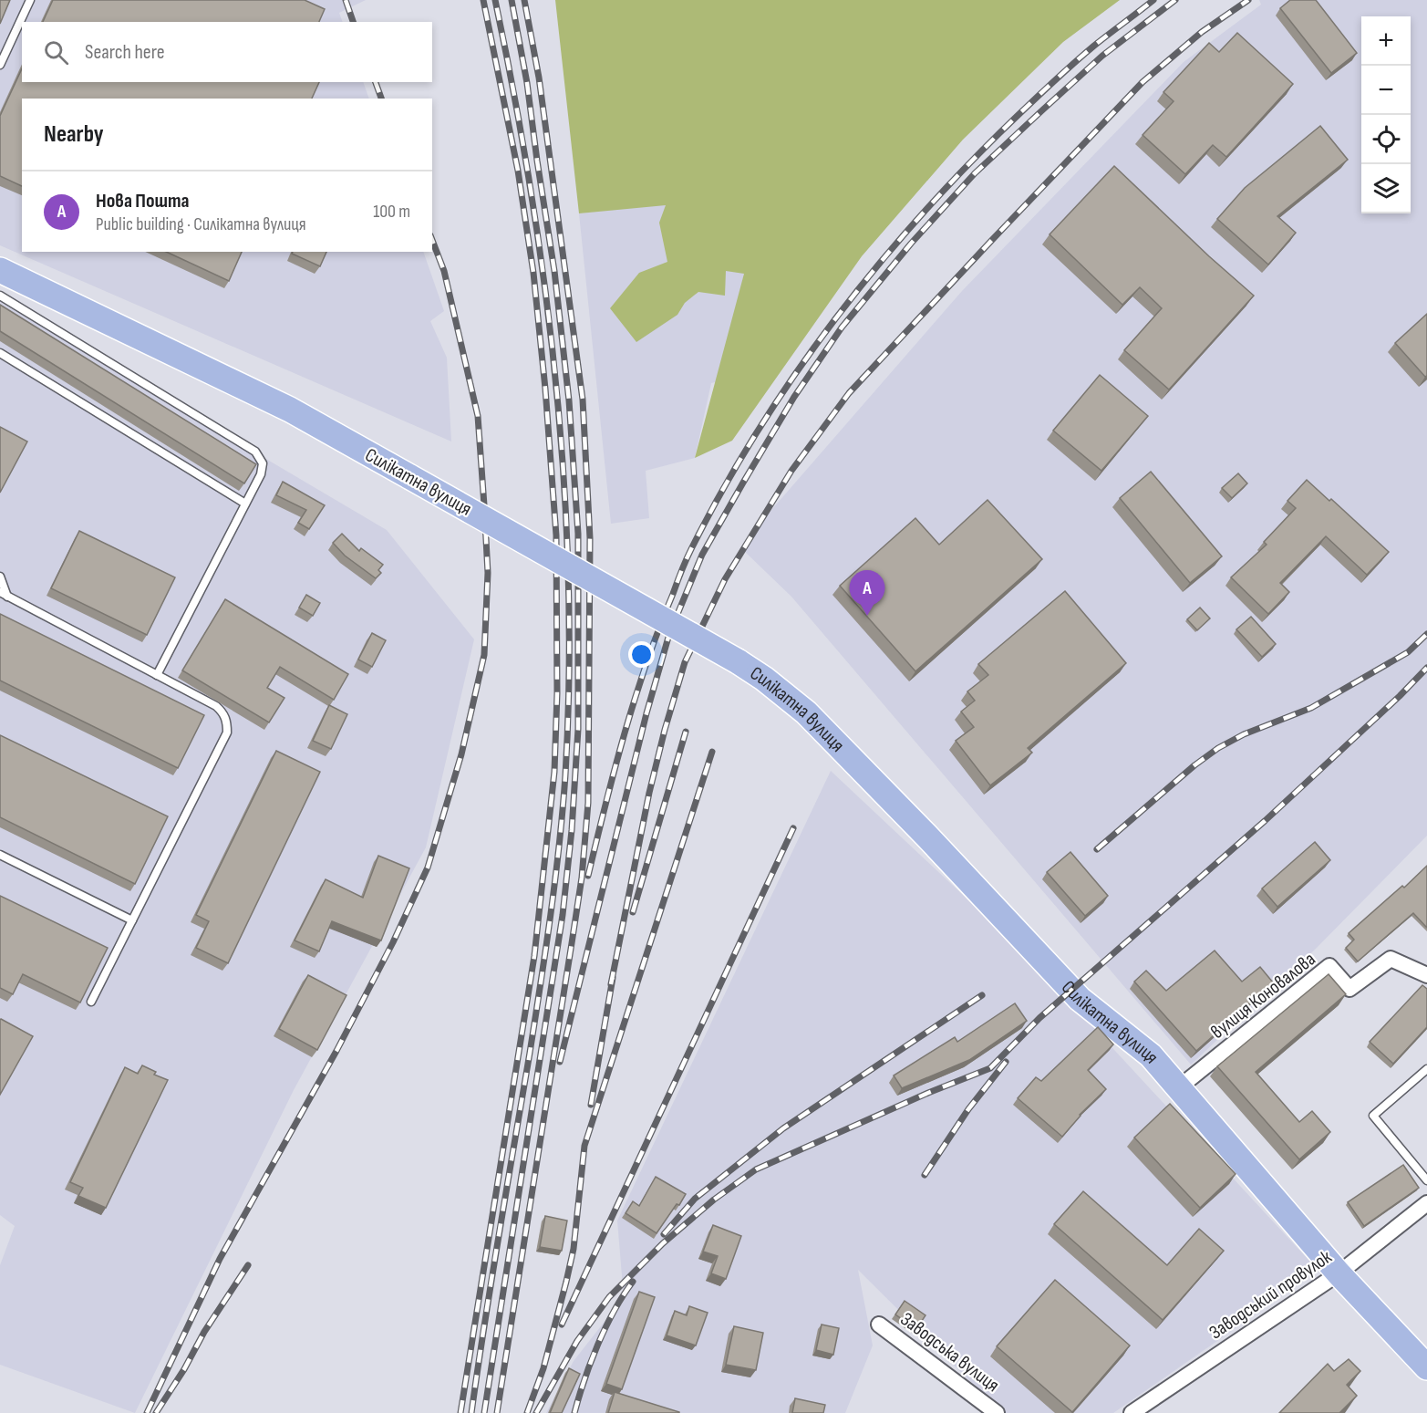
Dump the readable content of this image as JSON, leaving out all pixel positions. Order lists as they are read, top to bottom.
{
  "streets": {
    "main road": ["Силікатна вулиця"],
    "street": ["вулиця Коновалова", "Заводський провулок", "Заводська вулиця"]
  },
  "crossings": [
    ["Силікатна вулиця", "вулиця Коновалова"],
    ["Силікатна вулиця", "Заводський провулок"]
  ],
  "page": {
    "map_buttons": ["+", "−"],
    "search": "Search here",
    "heading": "Nearby",
    "list": [
      {
        "mark": "A",
        "name": "Нова Пошта",
        "note": "Public building · Силікатна вулиця",
        "value": "100 m"
      }
    ],
    "pins": "A"
  }
}
